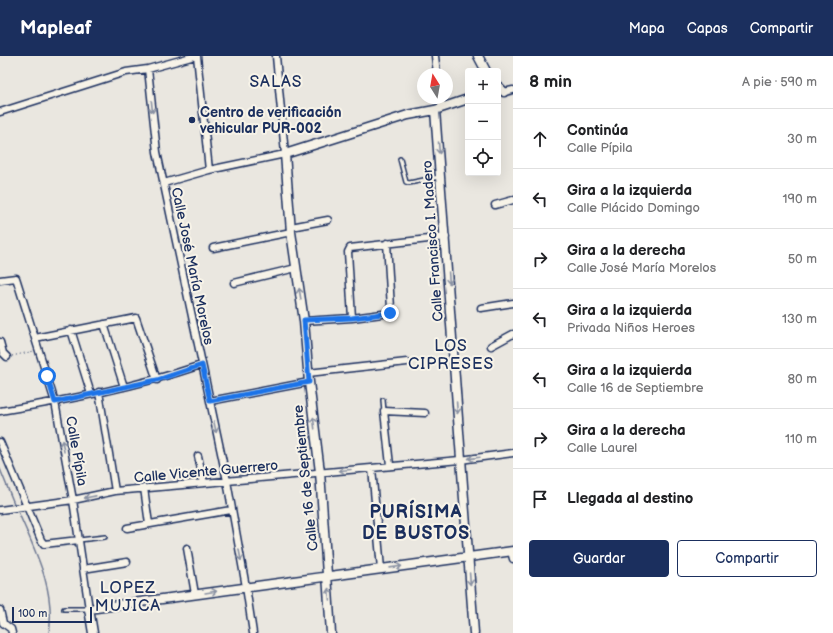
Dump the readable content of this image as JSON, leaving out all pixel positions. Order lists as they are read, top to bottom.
{
  "streets": {
    "street": [
      "Calle Francisco I. Madero",
      "Calle José María Morelos",
      "Calle Pípila",
      "Calle Vicente Guerrero",
      "Calle 16 de Septiembre"
    ]
  },
  "crossings": [
    ["Calle Francisco I. Madero", "Calle Vicente Guerrero"],
    ["Calle José María Morelos", "Calle Vicente Guerrero"],
    ["Calle Pípila", "Calle Vicente Guerrero"],
    ["Calle Vicente Guerrero", "Calle 16 de Septiembre"]
  ],
  "one_way": ["Calle Francisco I. Madero", "Calle 16 de Septiembre"],
  "districts": [
    "SALAS",
    "LOS CIPRESES",
    "PURÍSIMA DE BUSTOS",
    "LOPEZ MUJICA"
  ],
  "places": ["Centro de verificación vehicular PUR-002"],
  "scale_bar": "100 m",
  "north": "top",
  "page": {
    "header": "Mapleaf",
    "nav": ["Mapa", "Capas", "Compartir"],
    "heading": ["8 min", "A pie · 590 m"],
    "map_buttons": ["+", "−"],
    "list": [
      ["Continúa", "Calle Pípila", "30 m"],
      ["Gira a la izquierda", "Calle Plácido Domingo", "190 m"],
      ["Gira a la derecha", "Calle José María Morelos", "50 m"],
      ["Gira a la izquierda", "Privada Niños Heroes", "130 m"],
      ["Gira a la izquierda", "Calle 16 de Septiembre", "80 m"],
      ["Gira a la derecha", "Calle Laurel", "110 m"],
      "Llegada al destino"
    ],
    "buttons": ["Guardar", "Compartir"],
    "scale": "100 m"
  }
}
